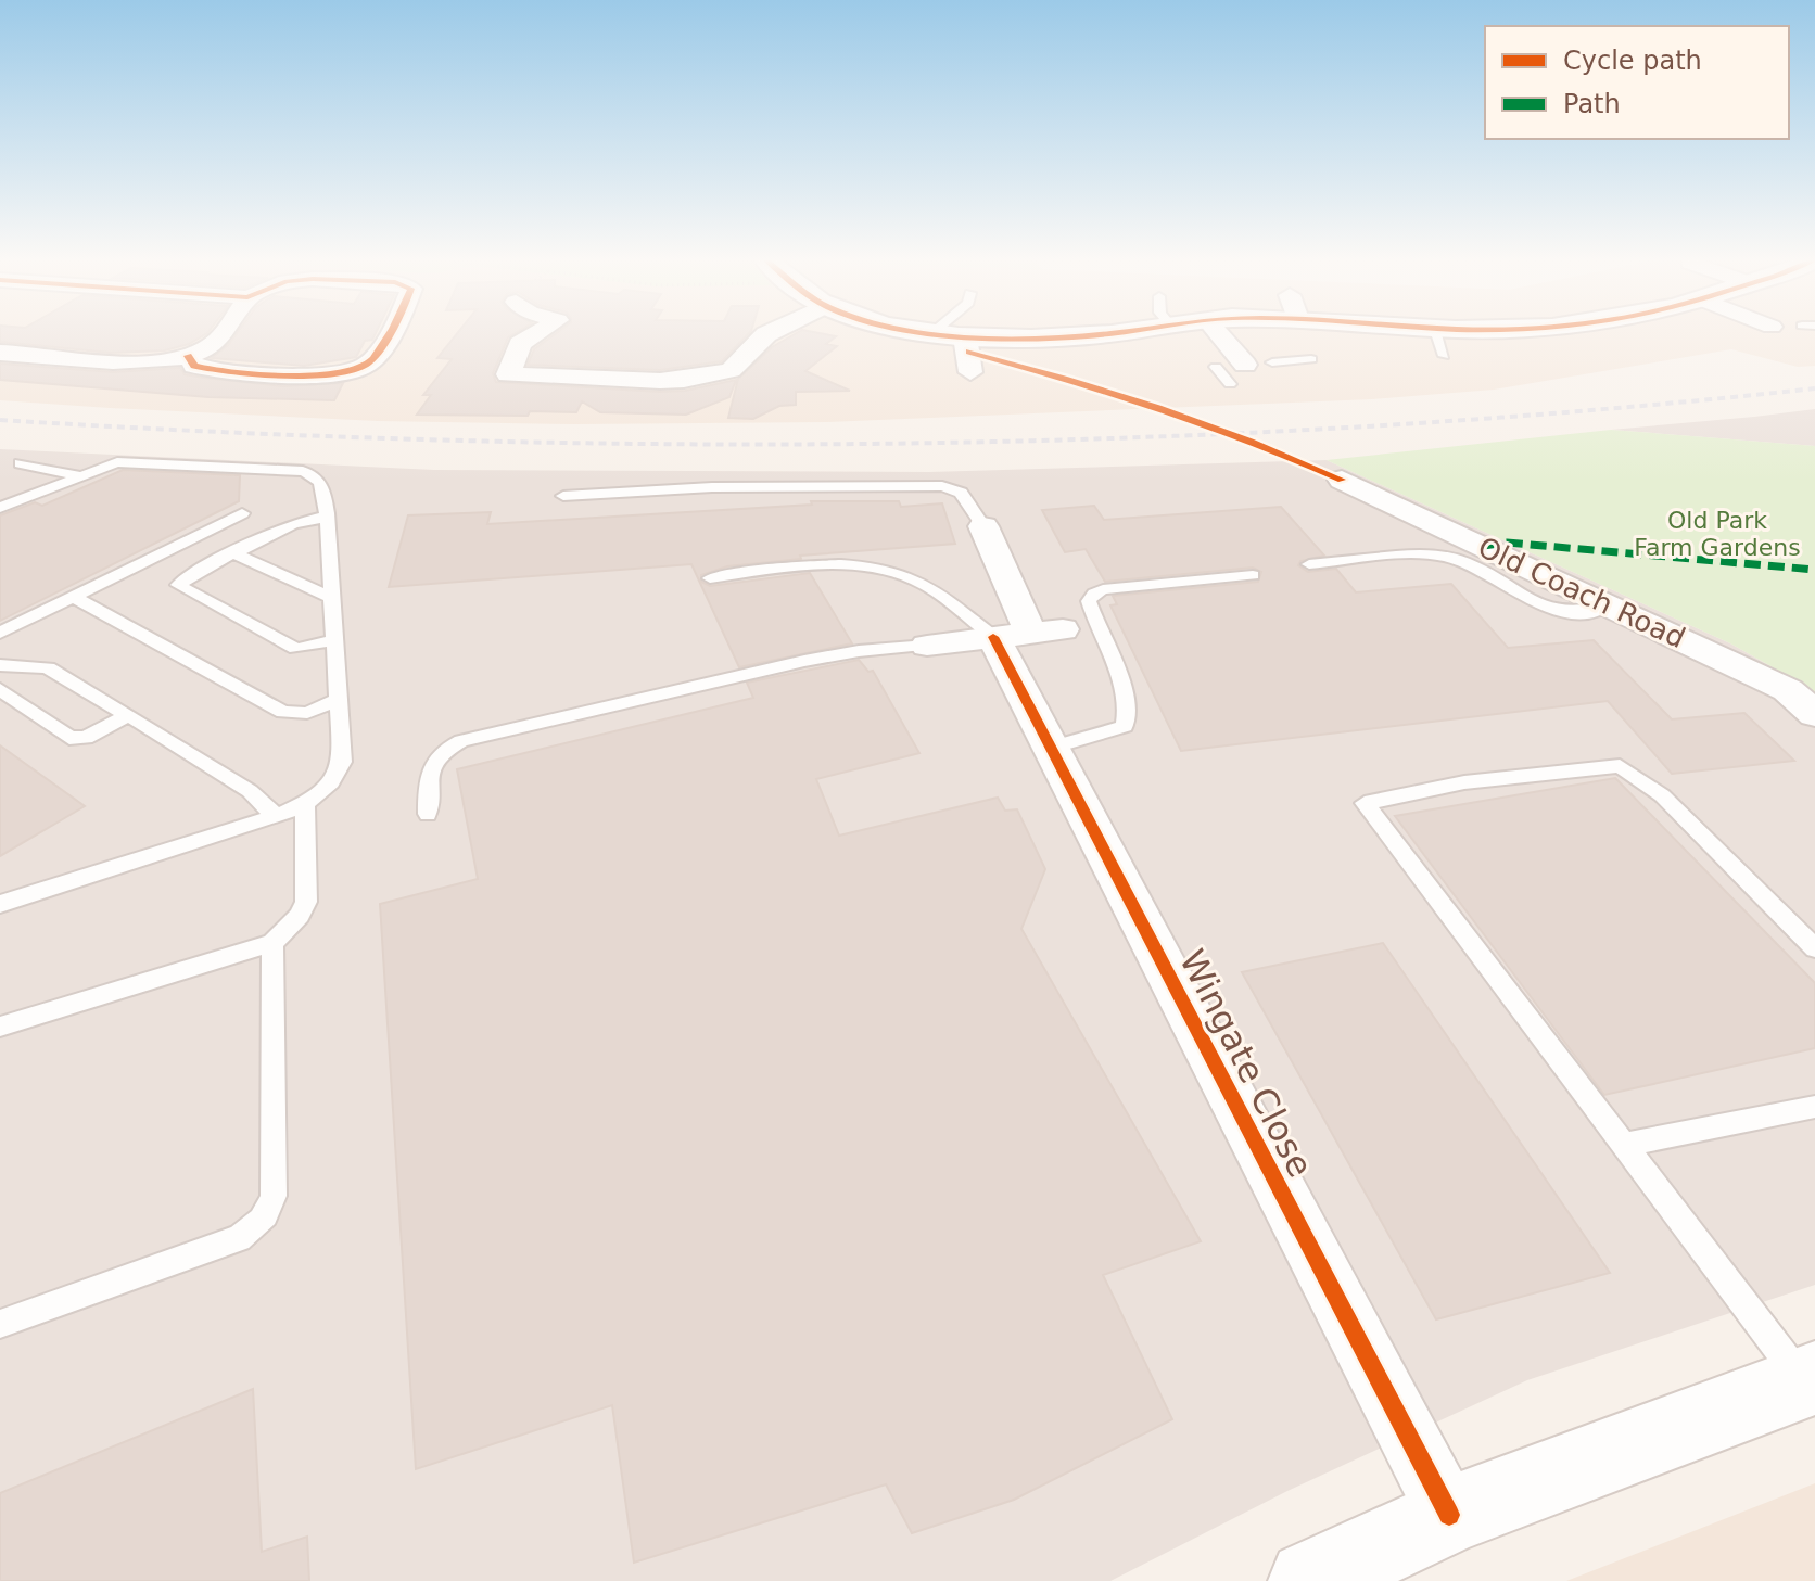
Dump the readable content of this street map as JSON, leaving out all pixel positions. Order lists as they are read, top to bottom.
{
  "streets": {
    "street": ["Old Coach Road", "Wingate Close"]
  },
  "parks": ["Old Park Farm Gardens"],
  "legend": ["Cycle path", "Path"]
}
